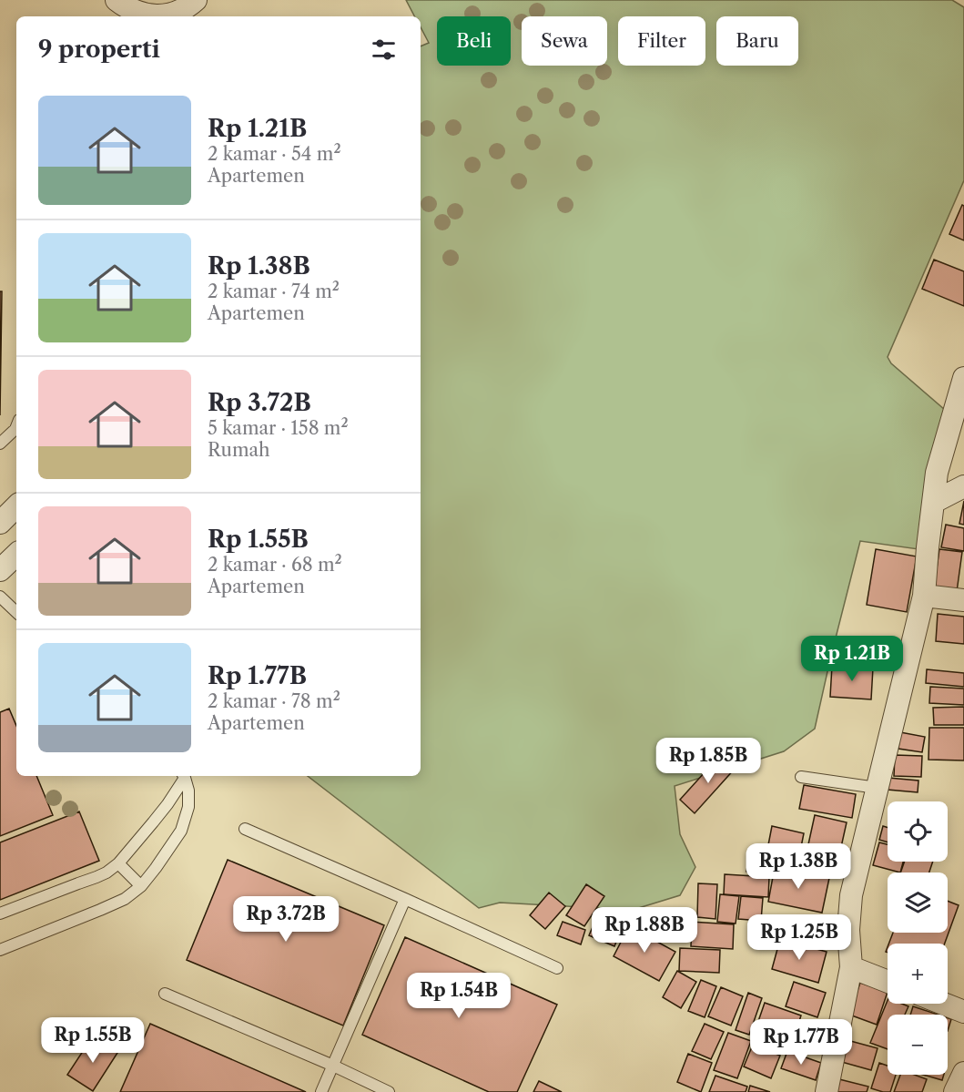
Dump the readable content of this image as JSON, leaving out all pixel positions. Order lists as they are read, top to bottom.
{
  "page": {
    "chip": [
      "Beli",
      "Sewa",
      "Filter",
      "Baru"
    ],
    "heading": "9 properti",
    "list": [
      {
        "name": "Rp 1.21B",
        "note": "2 kamar · 54 m² · Apartemen"
      },
      {
        "name": "Rp 1.38B",
        "note": "2 kamar · 74 m² · Apartemen"
      },
      {
        "name": "Rp 3.72B",
        "note": "5 kamar · 158 m² · Rumah"
      },
      {
        "name": "Rp 1.55B",
        "note": "2 kamar · 68 m² · Apartemen"
      },
      {
        "name": "Rp 1.77B",
        "note": "2 kamar · 78 m² · Apartemen"
      }
    ],
    "price": [
      "Rp 1.21B",
      "Rp 1.85B",
      "Rp 1.38B",
      "Rp 3.72B",
      "Rp 1.88B",
      "Rp 1.25B",
      "Rp 1.54B",
      "Rp 1.55B",
      "Rp 1.77B"
    ],
    "map_buttons": ["+", "−"]
  }
}
